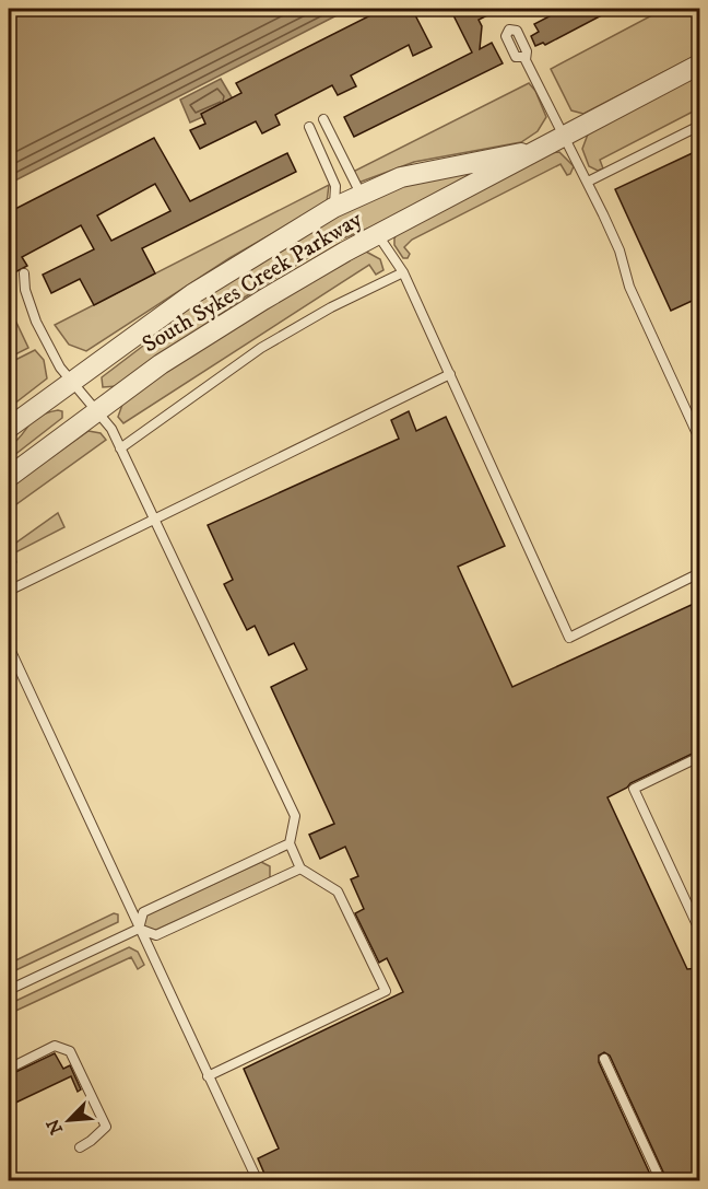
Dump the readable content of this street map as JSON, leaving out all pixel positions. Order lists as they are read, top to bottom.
{
  "streets": {
    "street": ["South Sykes Creek Parkway"]
  },
  "north": "bottom left"
}
